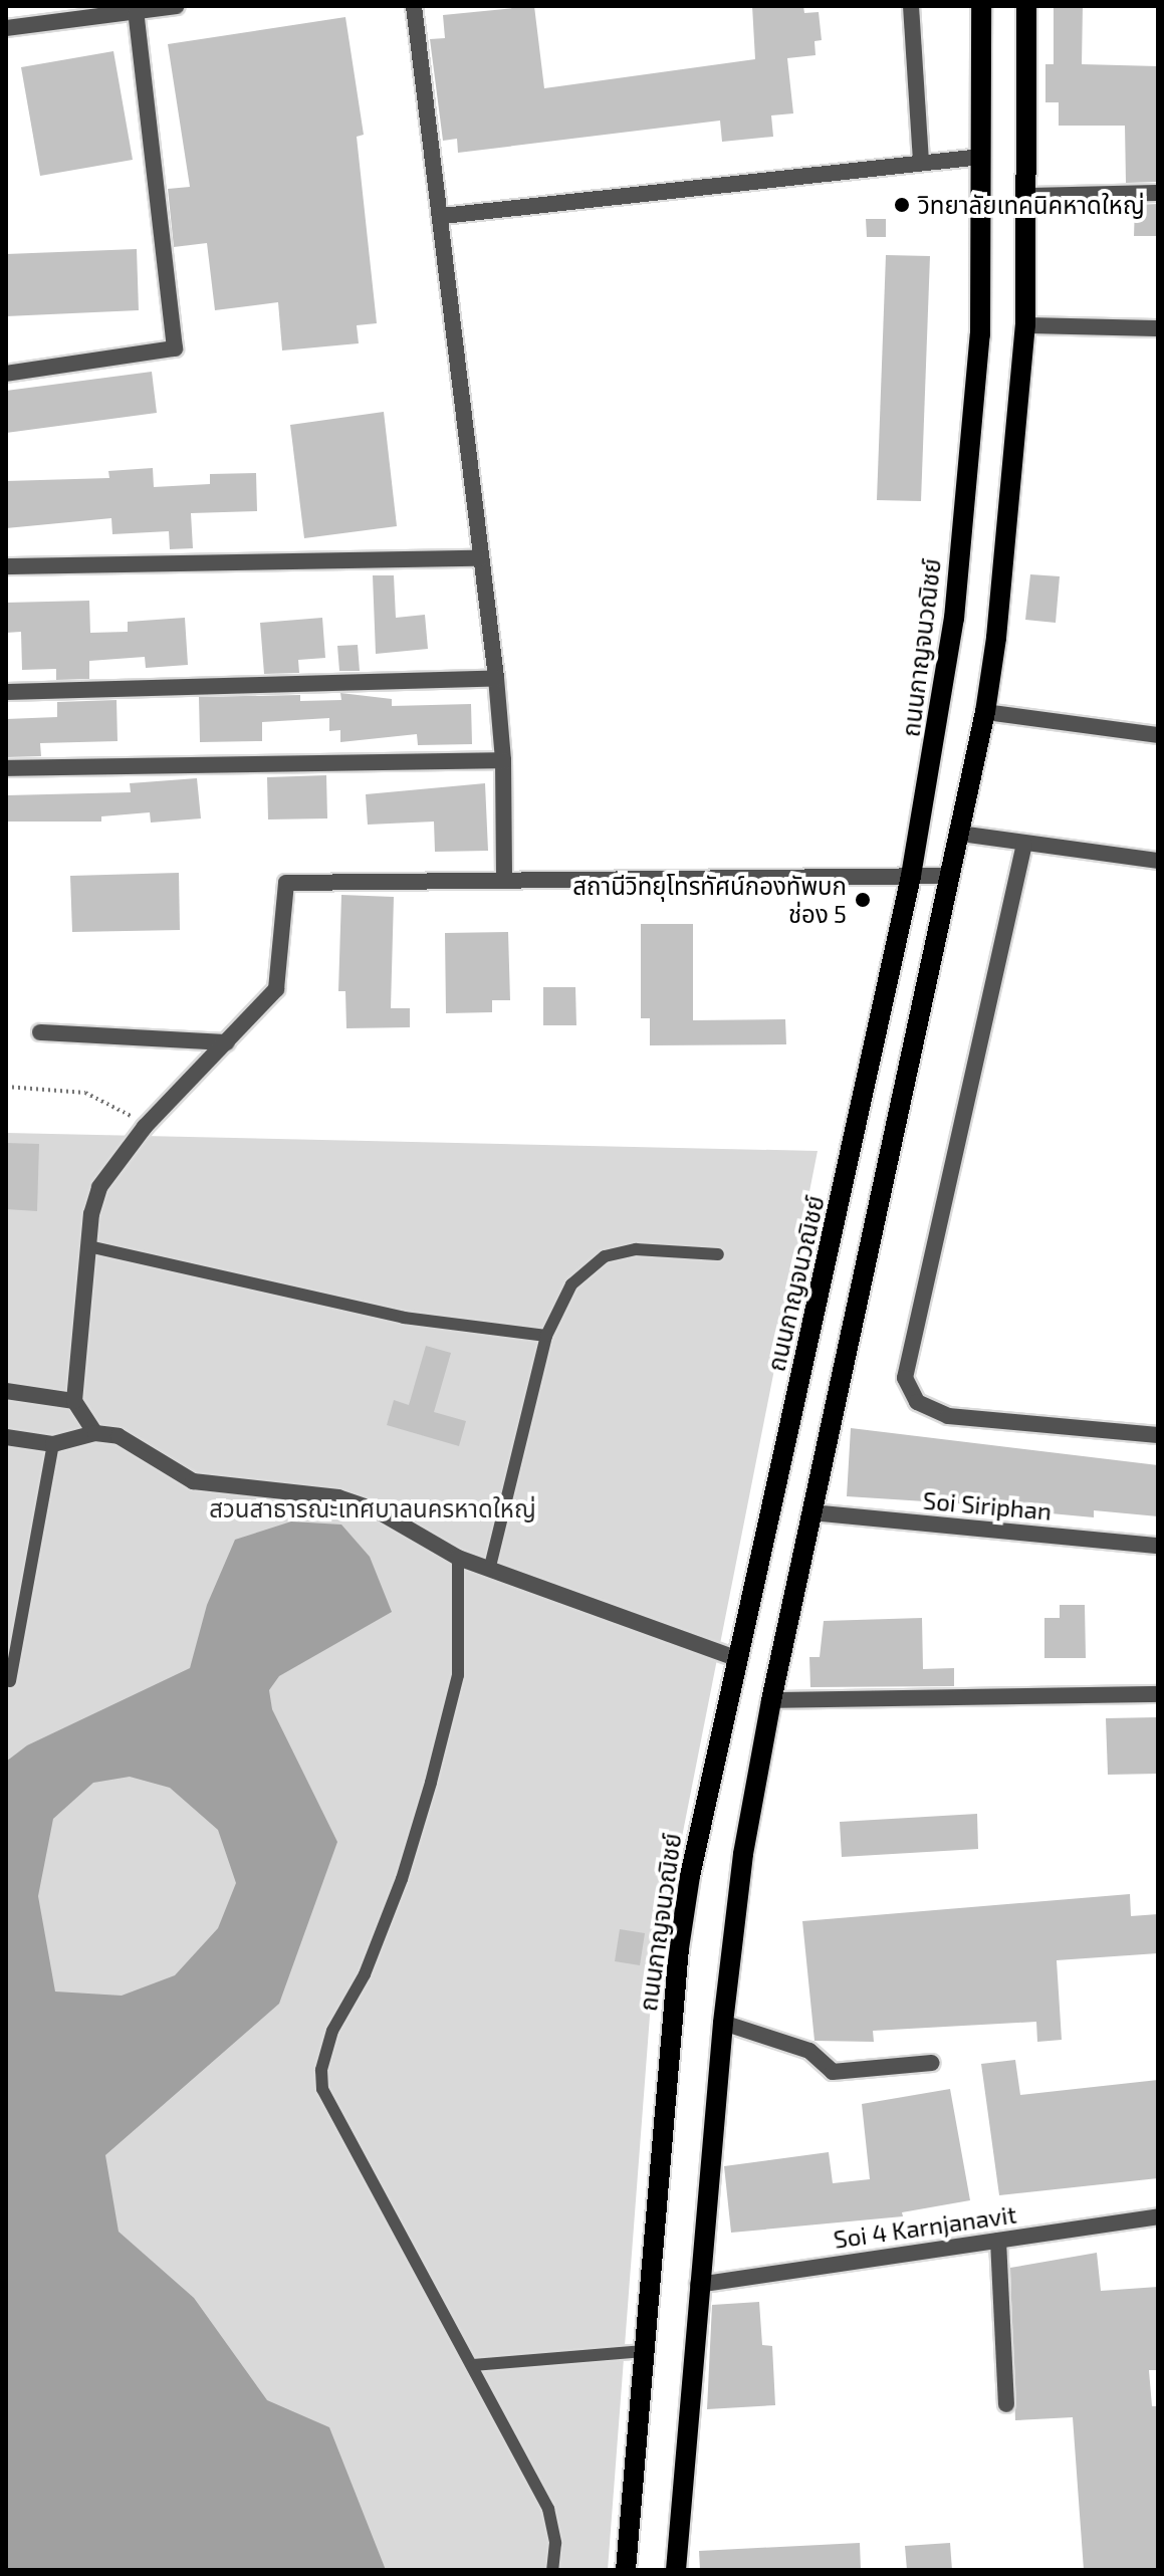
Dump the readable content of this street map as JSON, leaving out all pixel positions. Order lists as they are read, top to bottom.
{
  "streets": {
    "main road": ["ถนนกาญจนวณิชย์"],
    "street": ["Soi Siriphan", "Soi 4 Karnjanavit"]
  },
  "parks": ["สวนสาธารณะเทศบาลนครหาดใหญ่"],
  "places": ["วิทยาลัยเทคนิคหาดใหญ่", "สถานีวิทยุโทรทัศน์กองทัพบก ช่อง 5"]
}
